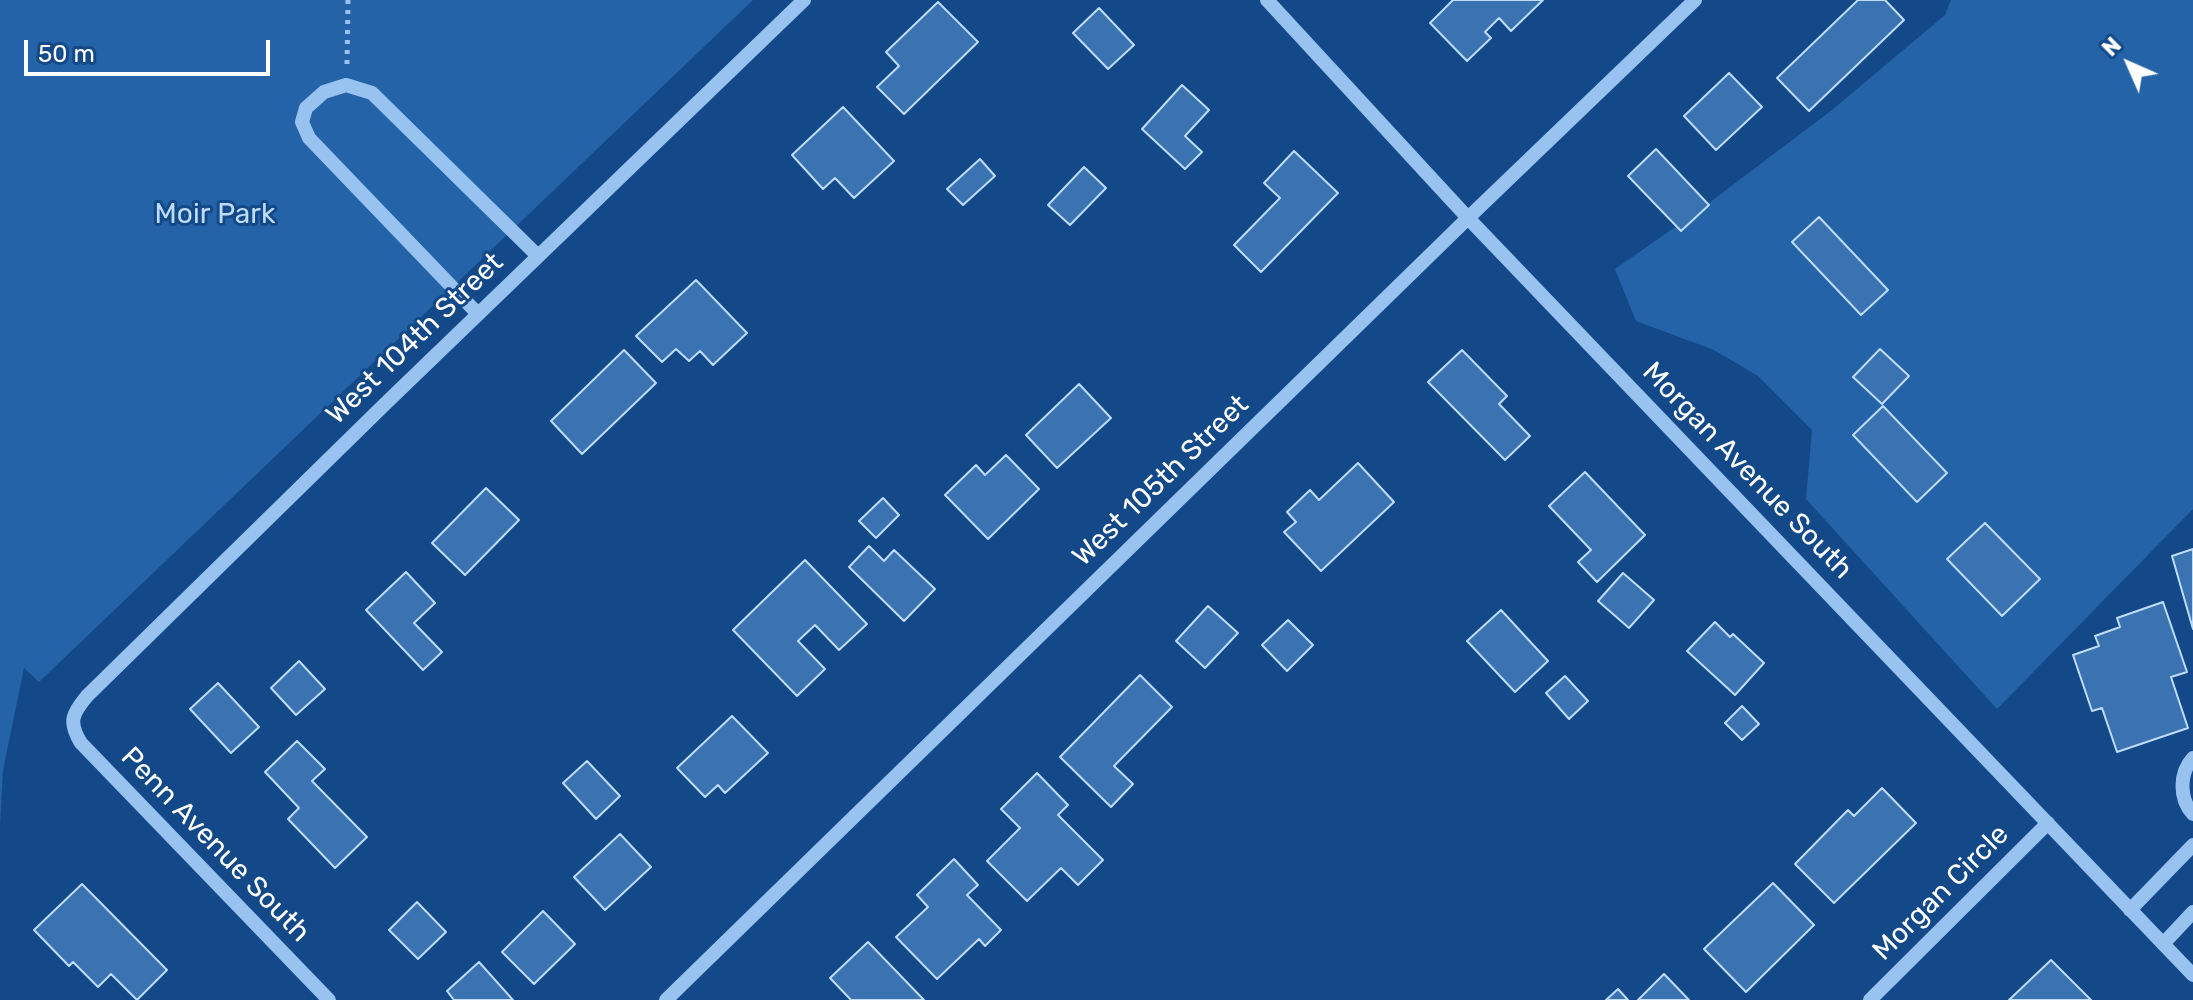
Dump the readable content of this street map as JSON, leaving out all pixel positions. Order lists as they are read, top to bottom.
{
  "streets": {
    "street": [
      "West 104th Street",
      "Morgan Avenue South",
      "West 105th Street",
      "Penn Avenue South",
      "Morgan Circle"
    ]
  },
  "crossings": [
    ["West 104th Street", "Penn Avenue South"],
    ["Morgan Avenue South", "West 105th Street"],
    ["Morgan Avenue South", "Morgan Circle"]
  ],
  "parks": ["Moir Park"],
  "scale_bar": "50 m",
  "north": "top left"
}
